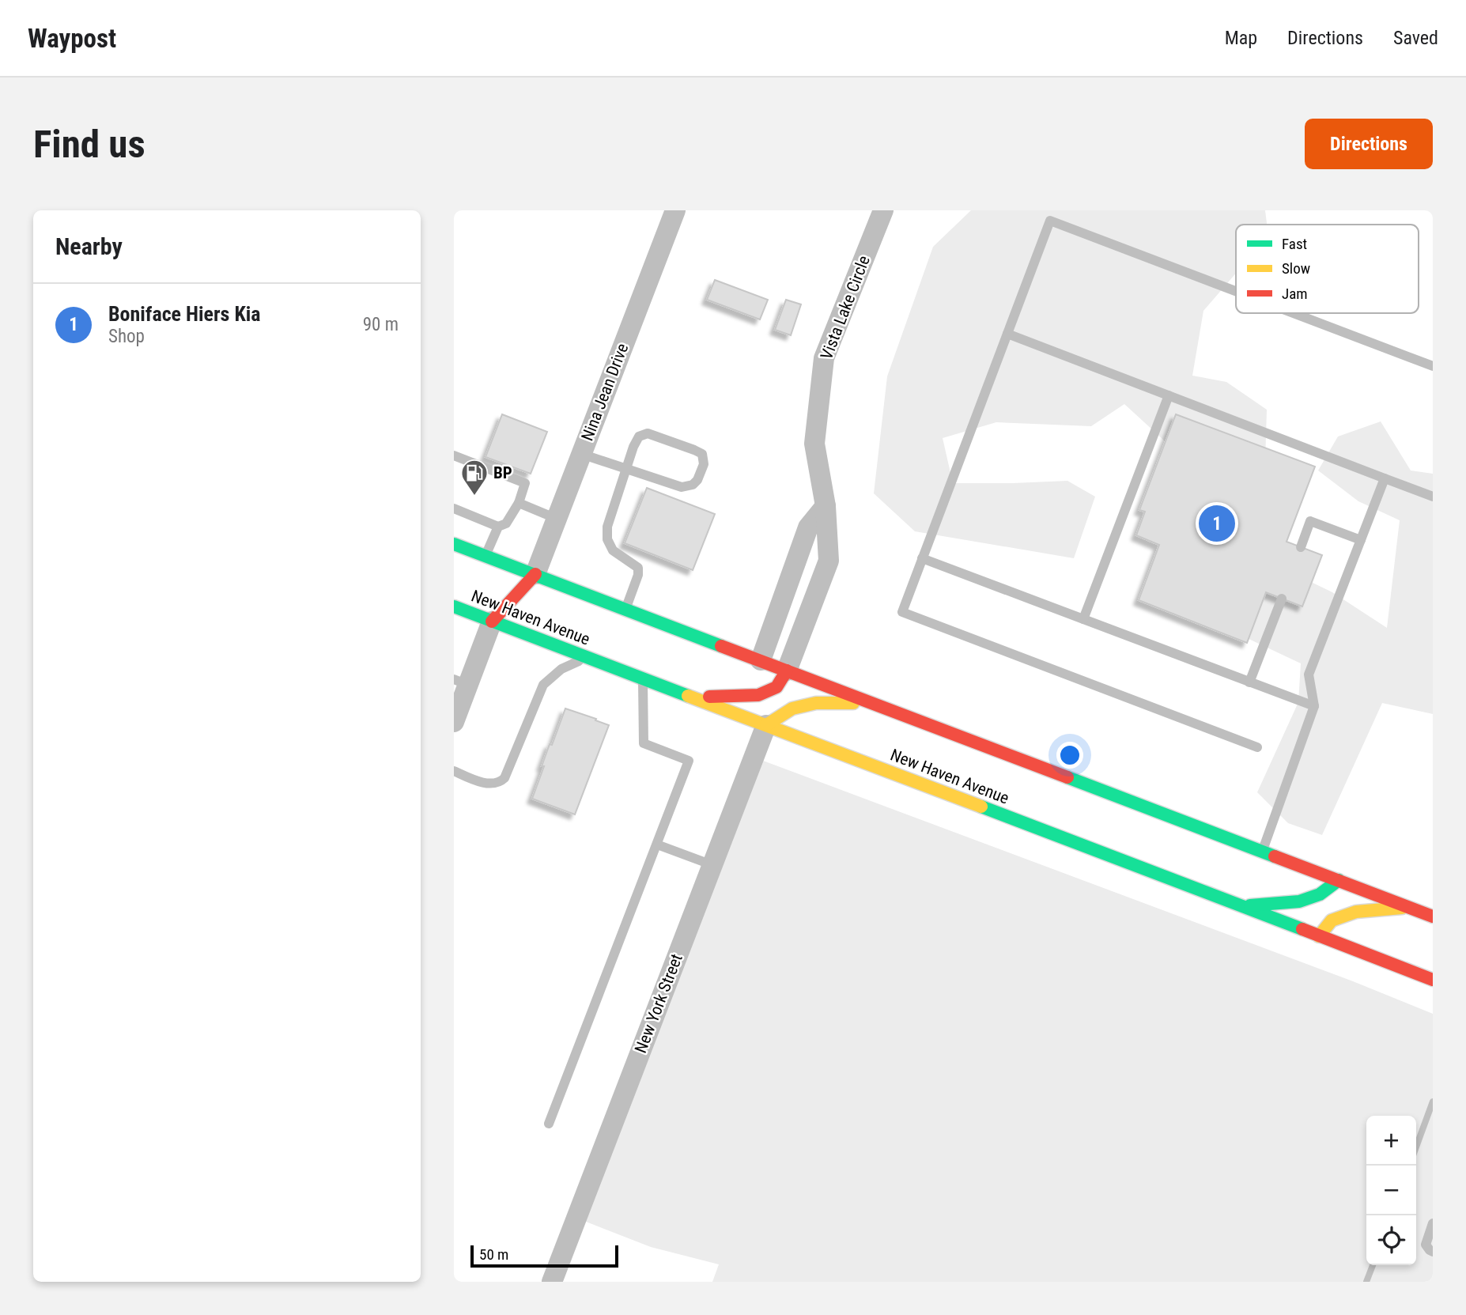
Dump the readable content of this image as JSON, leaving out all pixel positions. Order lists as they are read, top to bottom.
{
  "streets": {
    "main road": ["New Haven Avenue"],
    "street": ["Vista Lake Circle", "Nina Jean Drive", "New York Street"]
  },
  "crossings": [
    ["New Haven Avenue", "New York Street"]
  ],
  "places": {
    "fuel station": ["BP"]
  },
  "legend": ["Fast", "Slow", "Jam"],
  "scale_bar": "50 m",
  "page": {
    "header": "Waypost",
    "nav": ["Map", "Directions", "Saved"],
    "buttons": "Directions",
    "title": "Find us",
    "heading": "Nearby",
    "list": [
      {
        "mark": "1",
        "name": "Boniface Hiers Kia",
        "note": "Shop",
        "value": "90 m"
      }
    ],
    "pins": "1",
    "map_buttons": ["+", "−"],
    "scale": "50 m"
  }
}
